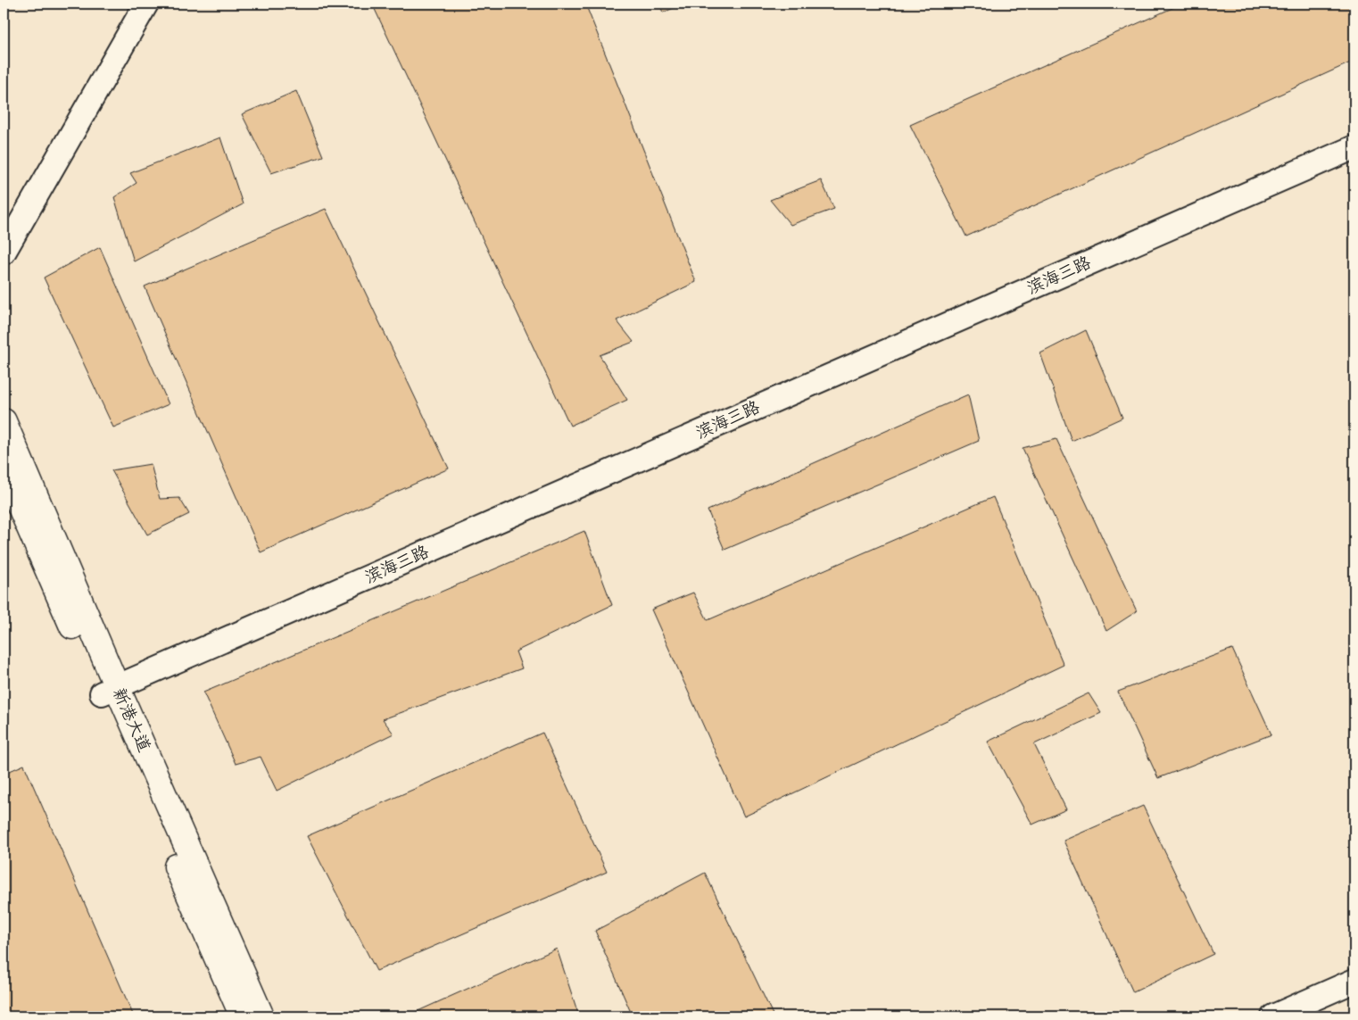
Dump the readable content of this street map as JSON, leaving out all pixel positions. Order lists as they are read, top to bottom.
{
  "streets": {
    "main road": ["新港大道"],
    "street": ["滨海三路"]
  },
  "crossings": [
    ["滨海三路", "新港大道"]
  ]
}
